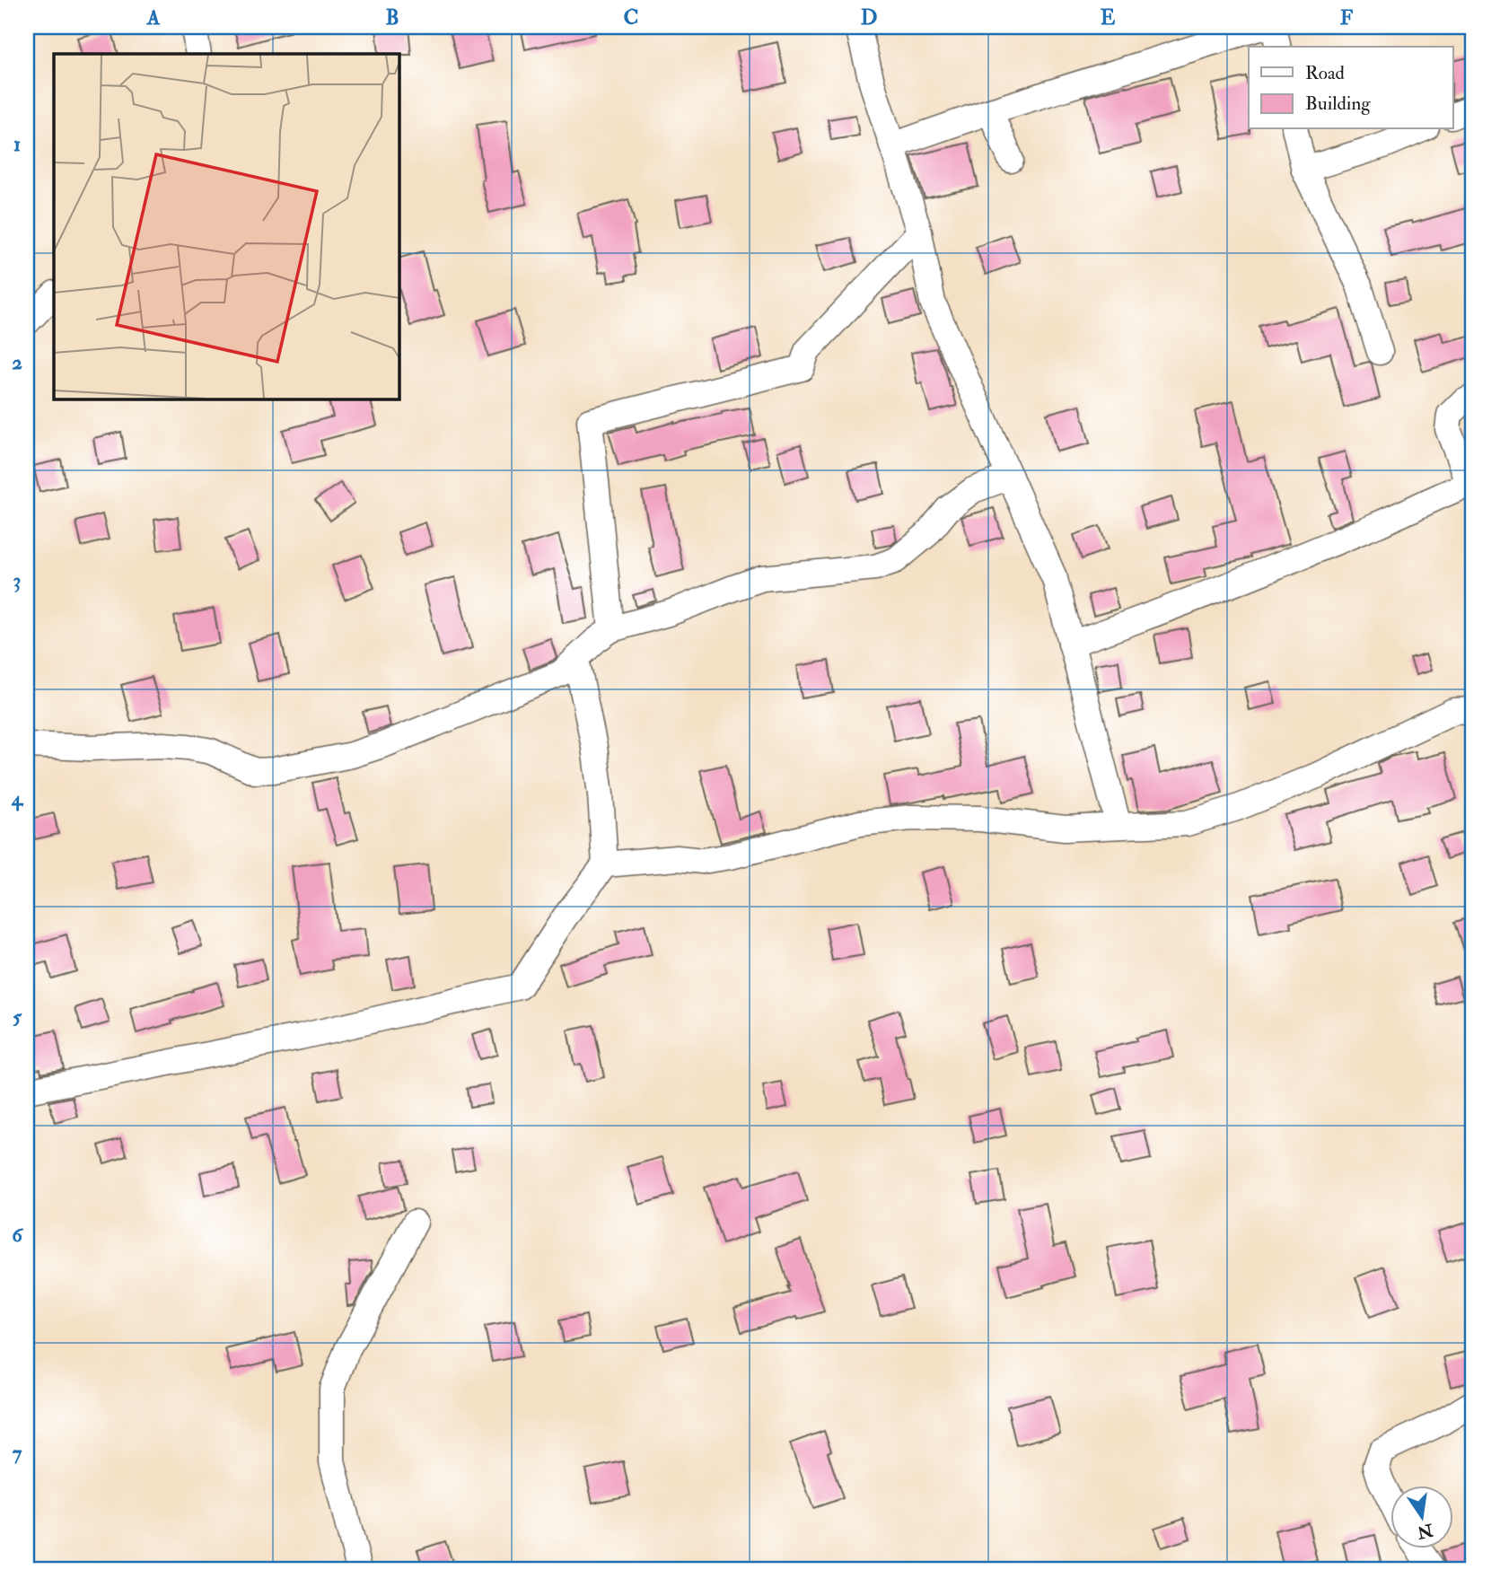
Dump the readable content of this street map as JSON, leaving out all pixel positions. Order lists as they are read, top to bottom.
{
  "legend": ["Road", "Building"],
  "north": "bottom",
  "grid": {
    "columns": [
      "A",
      "B",
      "C",
      "D",
      "E",
      "F"
    ],
    "rows": [
      "1",
      "2",
      "3",
      "4",
      "5",
      "6",
      "7"
    ]
  }
}
